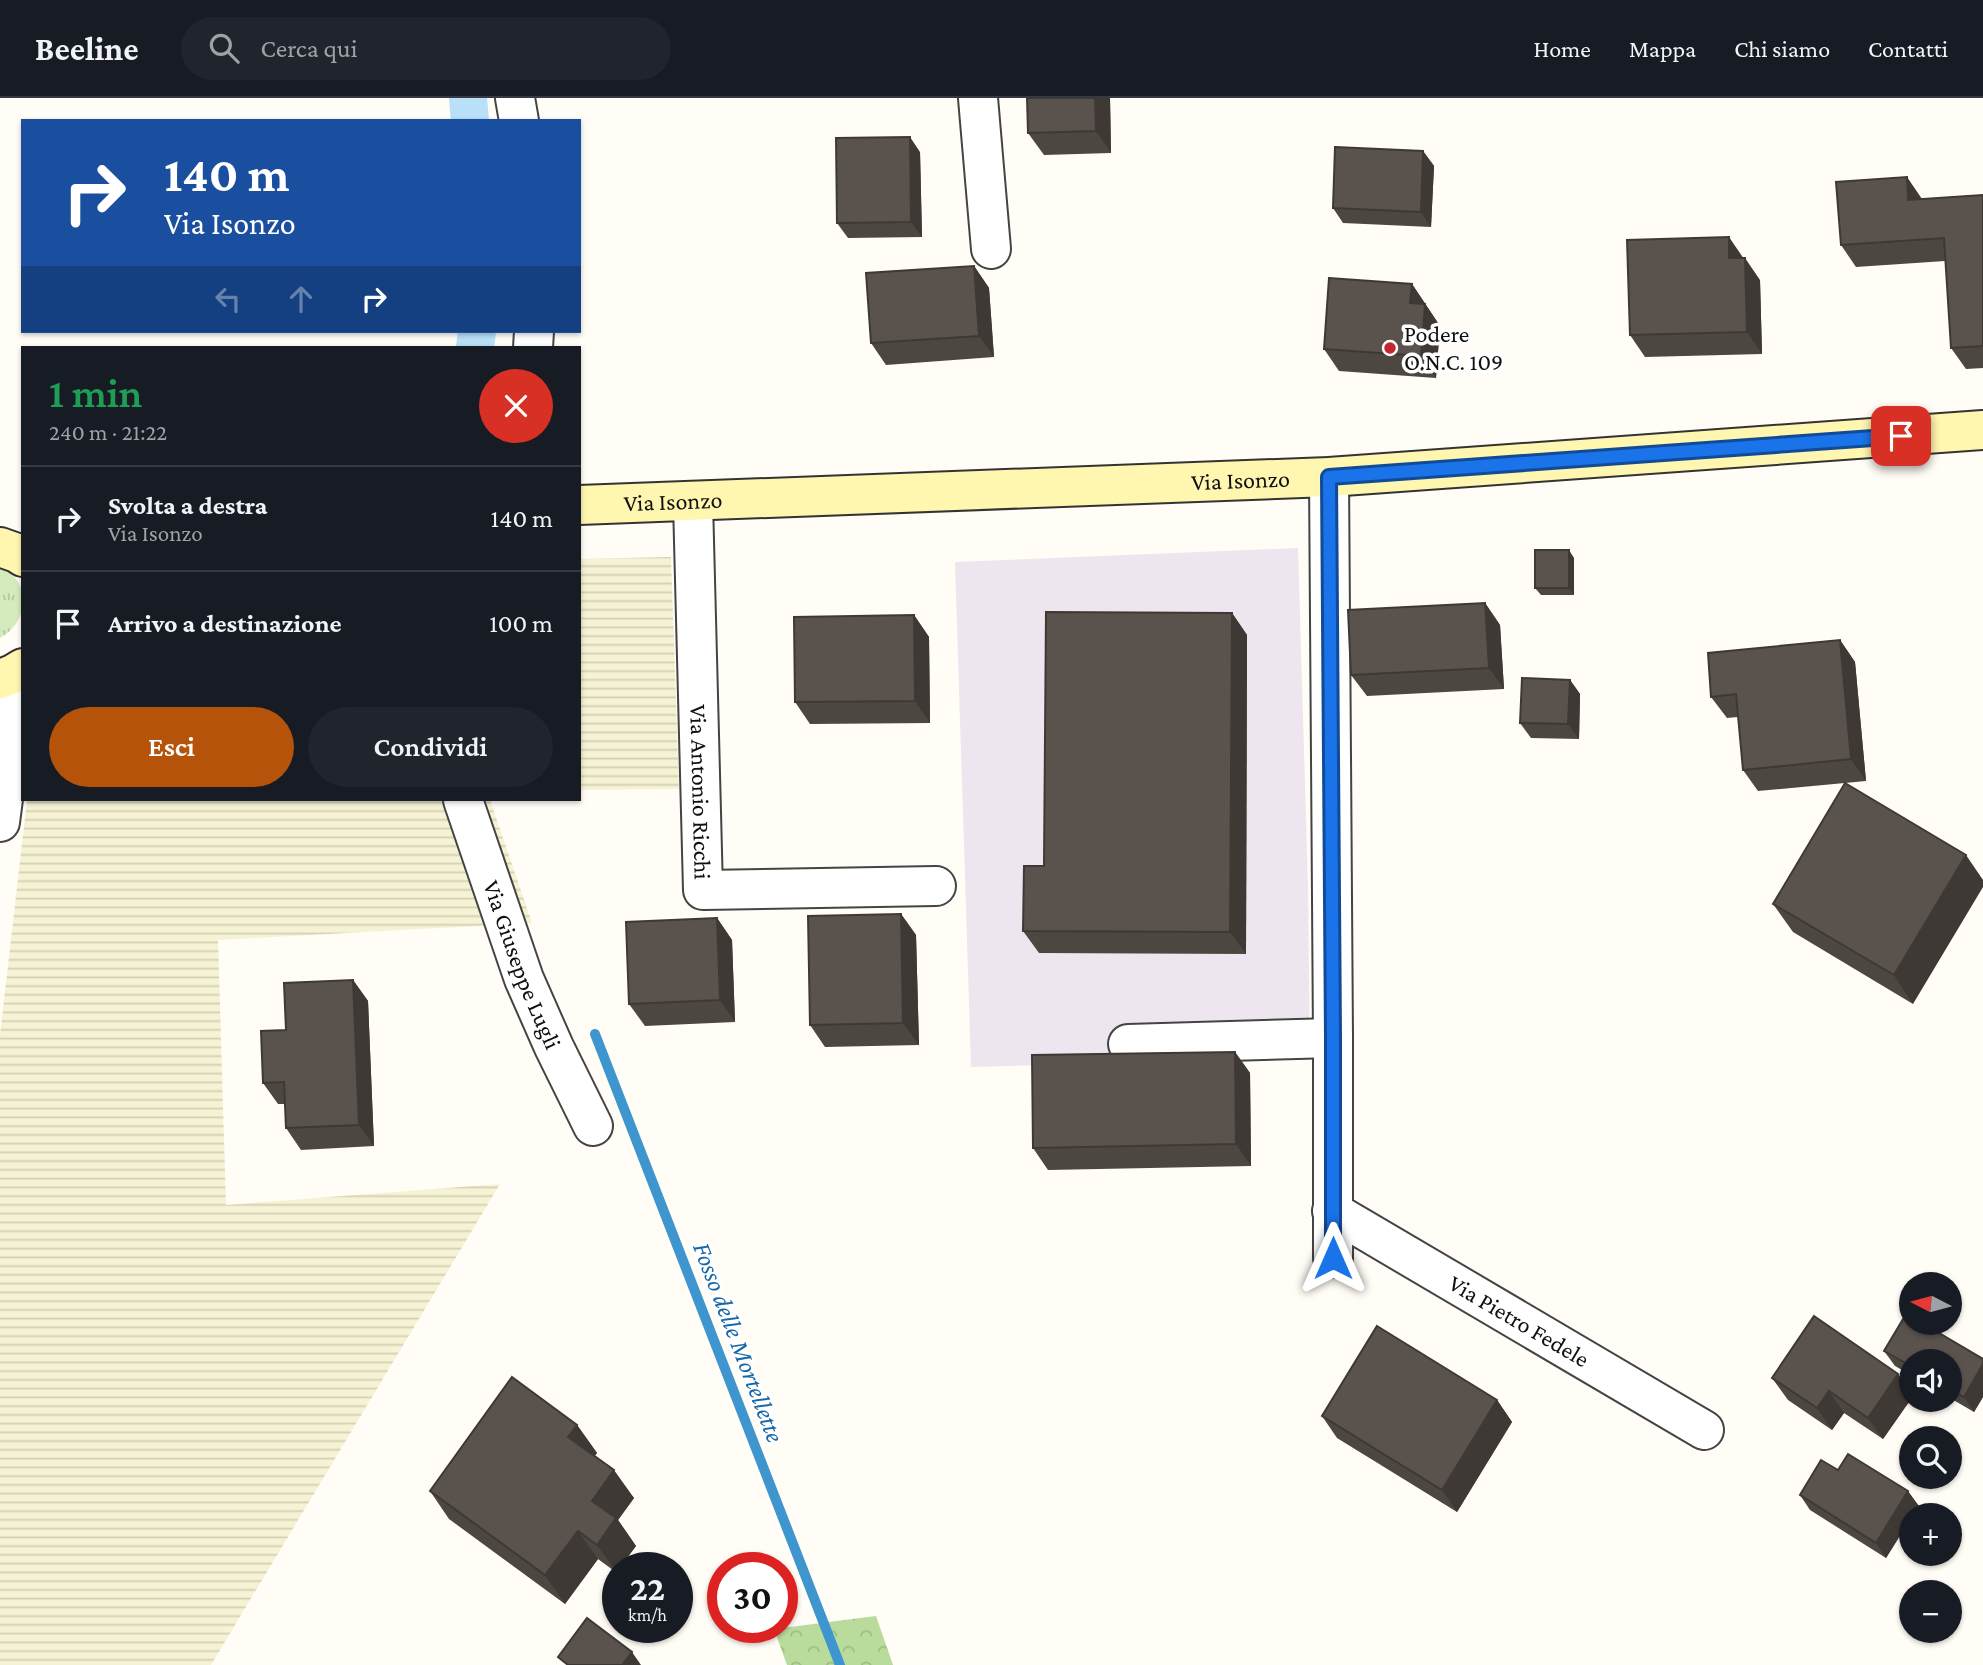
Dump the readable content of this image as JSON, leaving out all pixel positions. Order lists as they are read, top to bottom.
{
  "streets": {
    "main road": ["Via Isonzo"],
    "street": ["Via Antonio Ricchi", "Via Giuseppe Lugli", "Via Pietro Fedele"]
  },
  "crossings": [
    ["Via Isonzo", "Via Antonio Ricchi"]
  ],
  "water": ["Fosso delle Mortellette"],
  "places": ["Podere O.N.C. 109"],
  "north": "left",
  "page": {
    "header": "Beeline",
    "search": "Cerca qui",
    "nav": [
      "Home",
      "Mappa",
      "Chi siamo",
      "Contatti"
    ],
    "turn": ["140 m", "Via Isonzo"],
    "heading": ["1 min", "240 m · 21:22"],
    "list": [
      {
        "name": "Svolta a destra",
        "note": "Via Isonzo",
        "value": "140 m"
      },
      {
        "name": "Arrivo a destinazione",
        "value": "100 m"
      }
    ],
    "buttons": ["Esci", "Condividi"],
    "map_buttons": ["+", "−"],
    "speed": "22 km/h",
    "limit": "30"
  }
}
